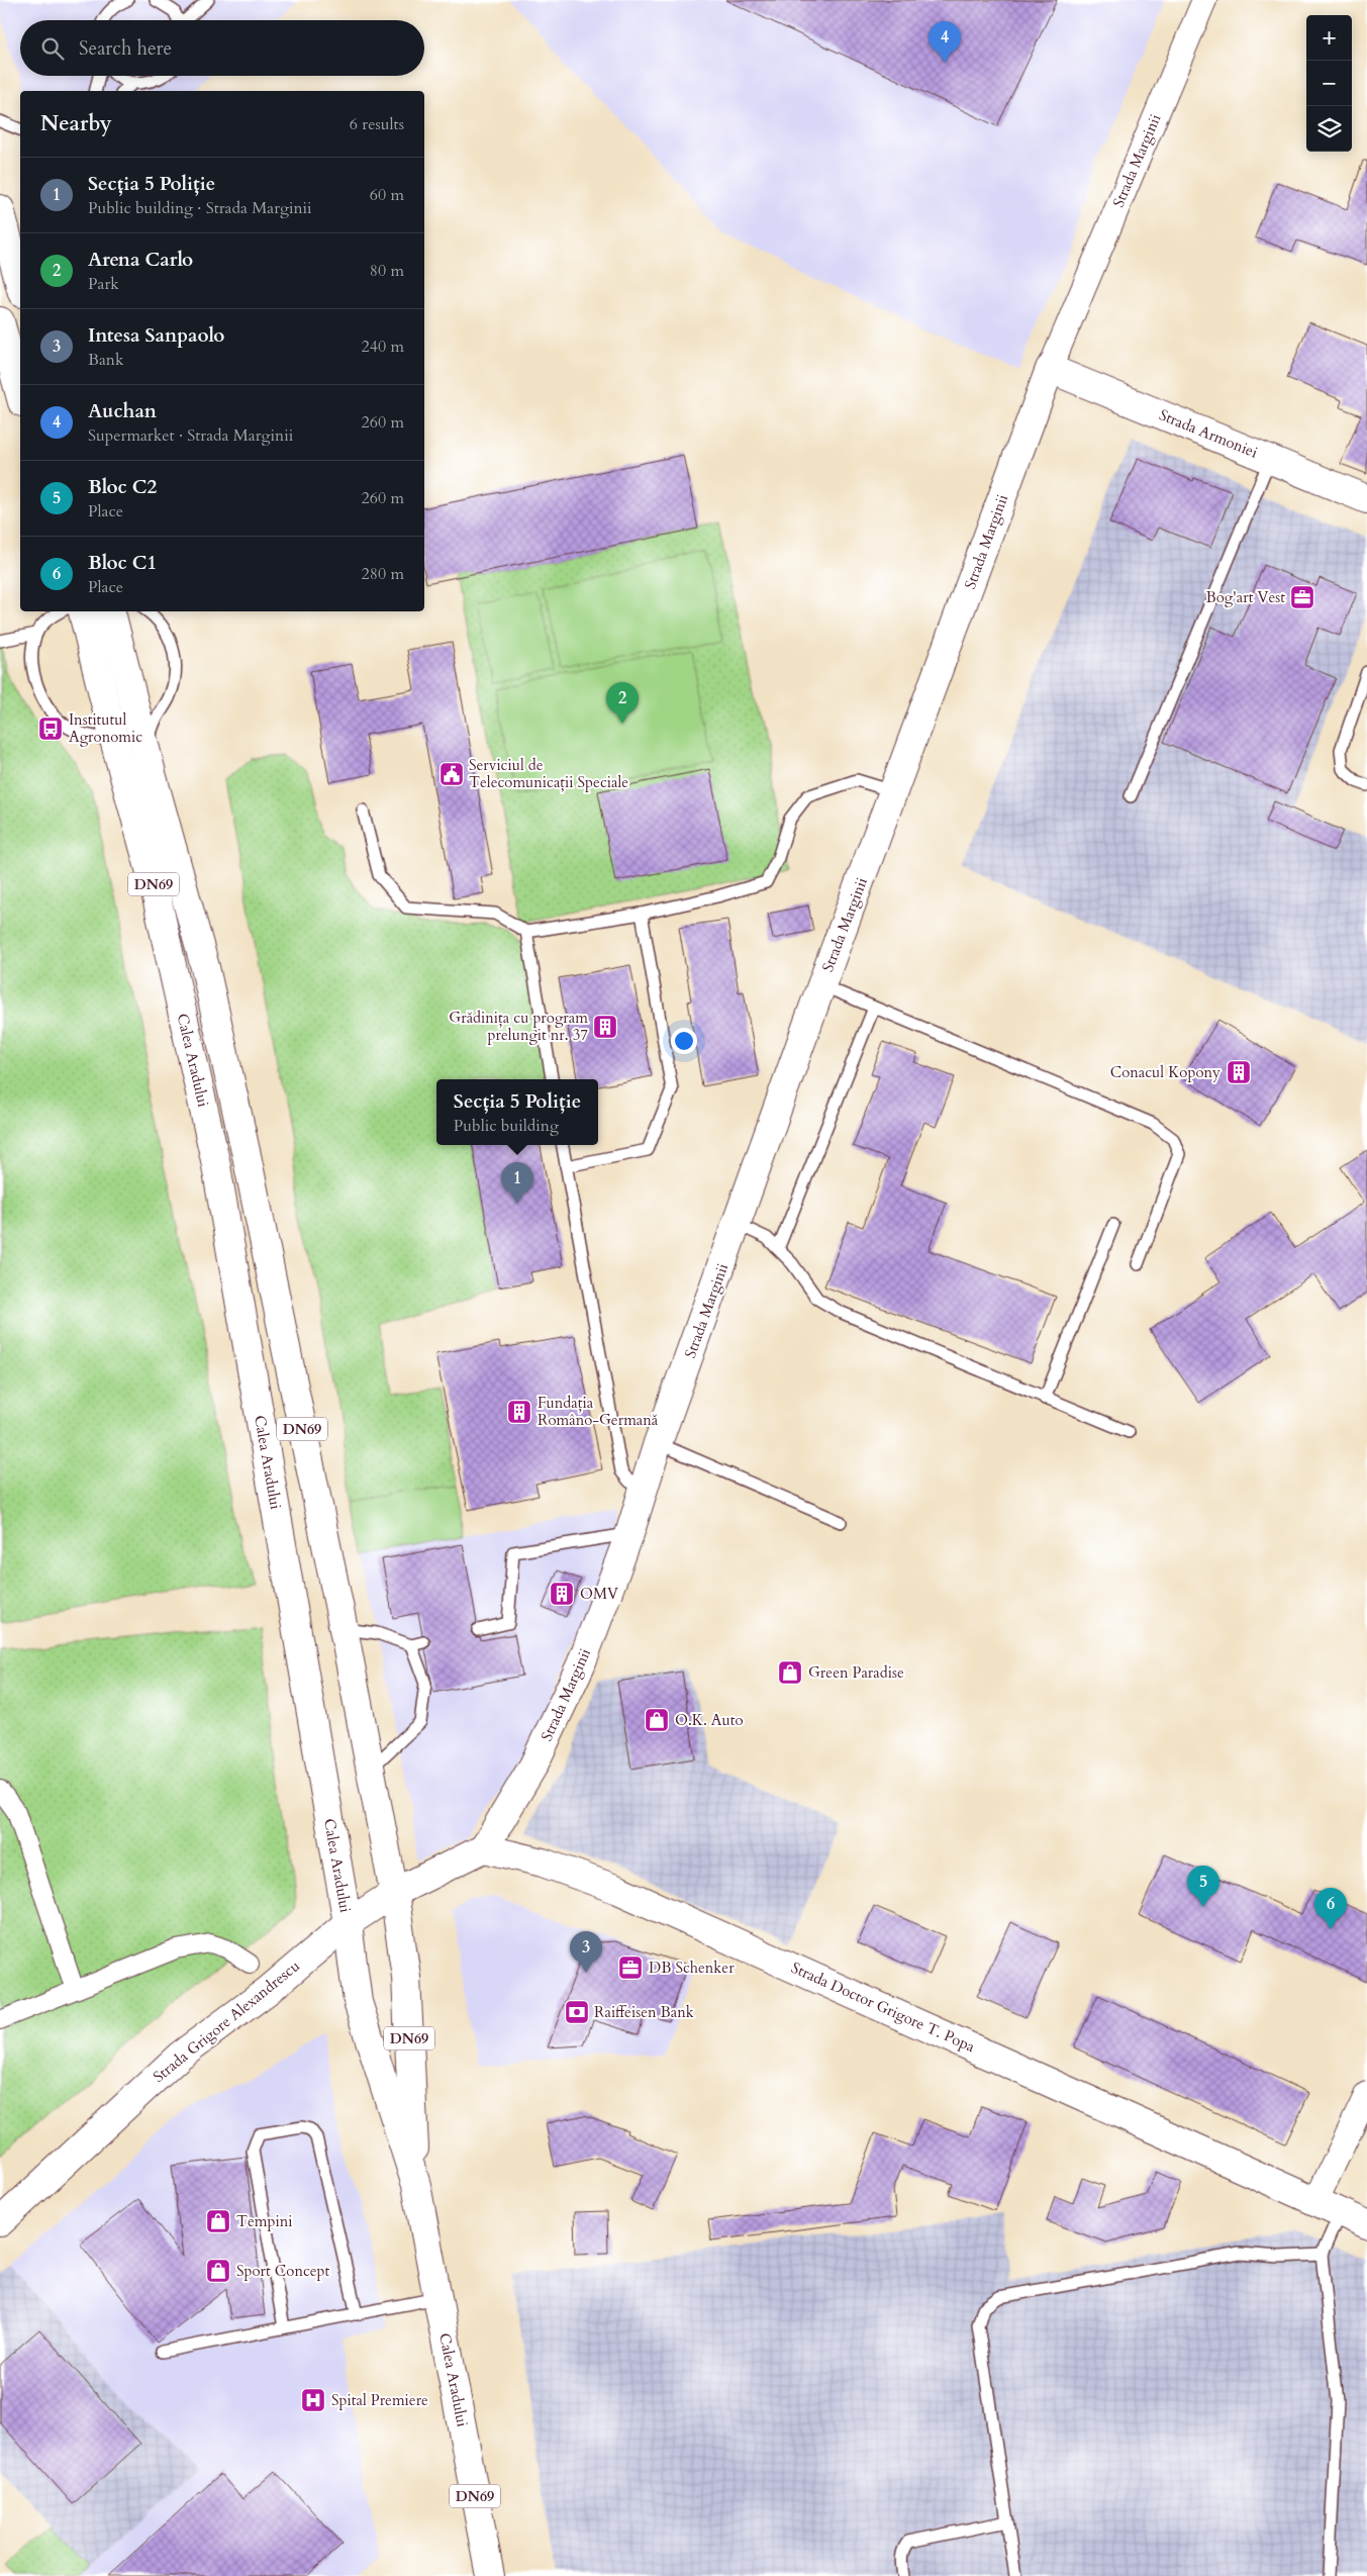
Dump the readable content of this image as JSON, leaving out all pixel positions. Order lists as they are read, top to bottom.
{
  "streets": {
    "main road": [
      "Strada Marginii",
      "Strada Armoniei",
      "DN69",
      "Calea Aradului",
      "Strada Doctor Grigore T. Popa",
      "Strada Grigore Alexandrescu"
    ]
  },
  "crossings": [
    ["Strada Marginii", "Strada Armoniei"],
    ["Strada Marginii", "Strada Doctor Grigore T. Popa"],
    ["Calea Aradului", "Strada Grigore Alexandrescu"]
  ],
  "places": {
    "office": ["Bog'art Vest", "DB Schenker"],
    "bus stop": ["Institutul Agronomic"],
    "public building": ["Serviciul de Telecomunicații Speciale"],
    "building": [
      "Grădinița cu program prelungit nr. 37",
      "Conacul Kopony",
      "Fundația Româno-Germană",
      "OMV"
    ],
    "shop": [
      "Green Paradise",
      "O.K. Auto",
      "Tempini",
      "Sport Concept"
    ],
    "bank": ["Raiffeisen Bank"],
    "hospital": ["Spital Premiere"]
  },
  "page": {
    "map_buttons": ["+", "−"],
    "search": "Search here",
    "pins": [
      "4",
      "2",
      "1",
      "5",
      "6",
      "3"
    ],
    "heading": ["Nearby", "6 results"],
    "list": [
      {
        "mark": "1",
        "name": "Secția 5 Poliție",
        "note": "Public building · Strada Marginii",
        "value": "60 m"
      },
      {
        "mark": "2",
        "name": "Arena Carlo",
        "note": "Park",
        "value": "80 m"
      },
      {
        "mark": "3",
        "name": "Intesa Sanpaolo",
        "note": "Bank",
        "value": "240 m"
      },
      {
        "mark": "4",
        "name": "Auchan",
        "note": "Supermarket · Strada Marginii",
        "value": "260 m"
      },
      {
        "mark": "5",
        "name": "Bloc C2",
        "note": "Place",
        "value": "260 m"
      },
      {
        "mark": "6",
        "name": "Bloc C1",
        "note": "Place",
        "value": "280 m"
      }
    ],
    "popup": ["Secția 5 Poliție", "Public building"]
  }
}
